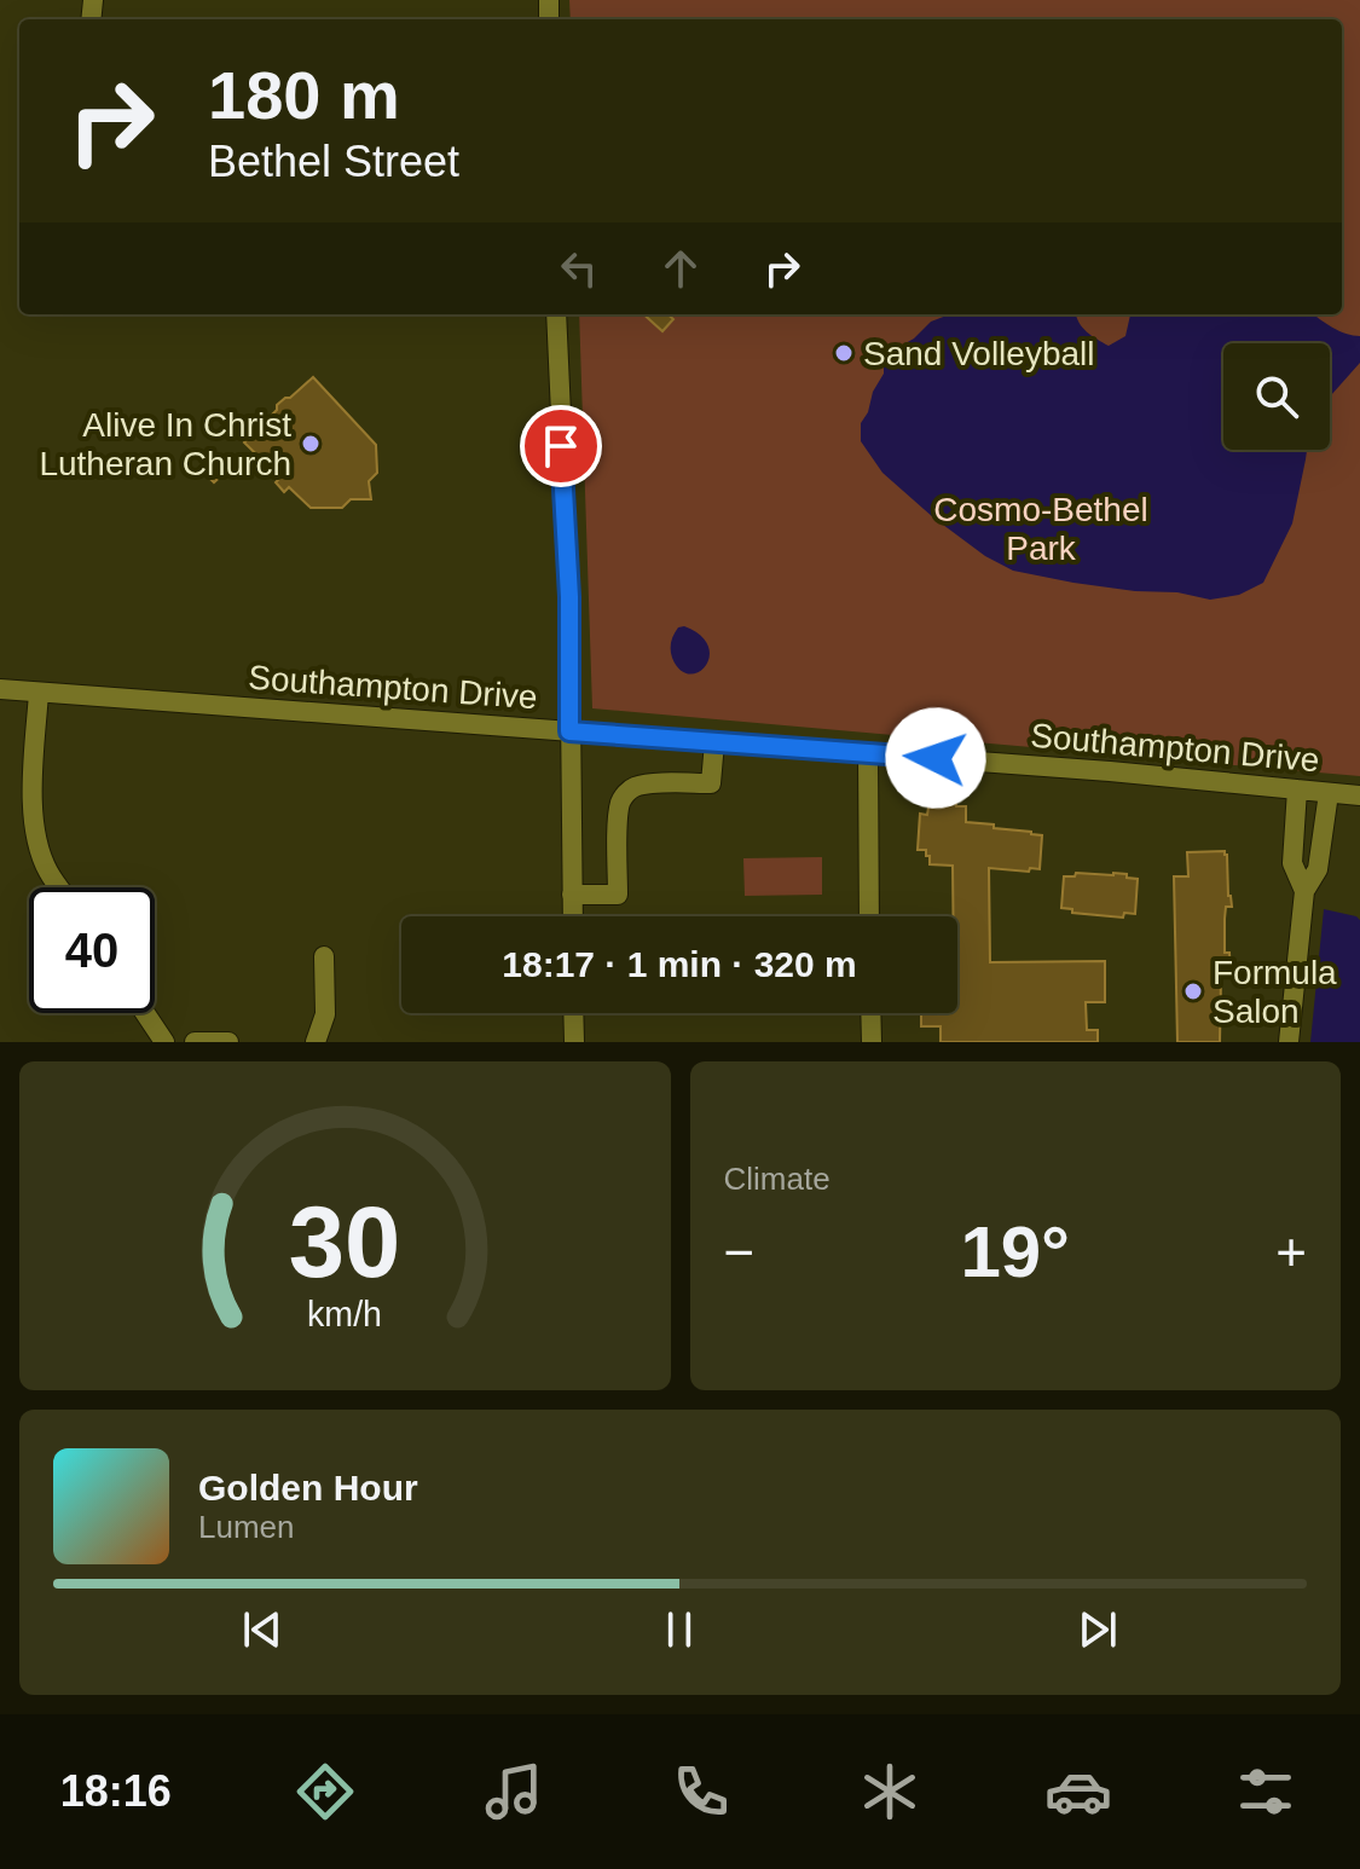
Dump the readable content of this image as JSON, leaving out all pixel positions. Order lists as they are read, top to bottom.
{
  "streets": {
    "street": ["Southampton Drive"]
  },
  "parks": ["Cosmo-Bethel Park"],
  "places": ["Sand Volleyball", "Alive In Christ Lutheran Church", "Formula Salon"],
  "page": {
    "turn": ["180 m", "Bethel Street"],
    "limit": "40",
    "trip": "18:17 · 1 min · 320 m",
    "tile": "Climate",
    "heat": ["−", "19°", "+"],
    "song": ["Golden Hour", "Lumen"],
    "tabs": "18:16",
    "gauge": ["30", "km/h"]
  }
}
